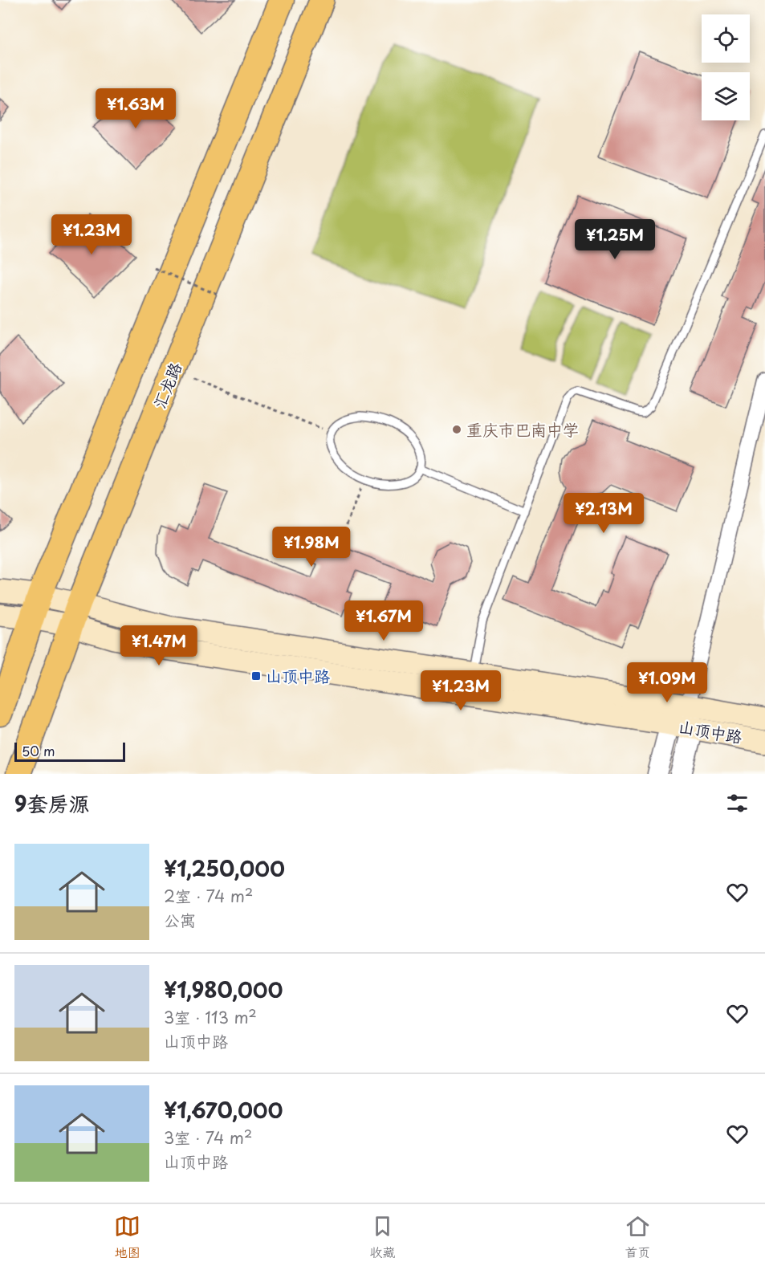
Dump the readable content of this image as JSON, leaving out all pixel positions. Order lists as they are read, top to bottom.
{
  "streets": {
    "main road": ["汇龙路", "山顶中路"]
  },
  "crossings": [
    ["汇龙路", "山顶中路"]
  ],
  "places": {
    "other": ["重庆市巴南中学"],
    "transit": ["山顶中路"]
  },
  "scale_bar": "50 m",
  "page": {
    "price": [
      "¥1.63M",
      "¥1.23M",
      "¥1.25M",
      "¥2.13M",
      "¥1.98M",
      "¥1.67M",
      "¥1.47M",
      "¥1.09M",
      "¥1.23M"
    ],
    "scale": "50 m",
    "heading": "9套房源",
    "list": [
      {
        "name": "¥1,250,000",
        "note": "2室 · 74 m² · 公寓"
      },
      {
        "name": "¥1,980,000",
        "note": "3室 · 113 m² · 山顶中路"
      },
      {
        "name": "¥1,670,000",
        "note": "3室 · 74 m² · 山顶中路"
      }
    ],
    "tabs": ["地图", "收藏", "首页"]
  }
}
